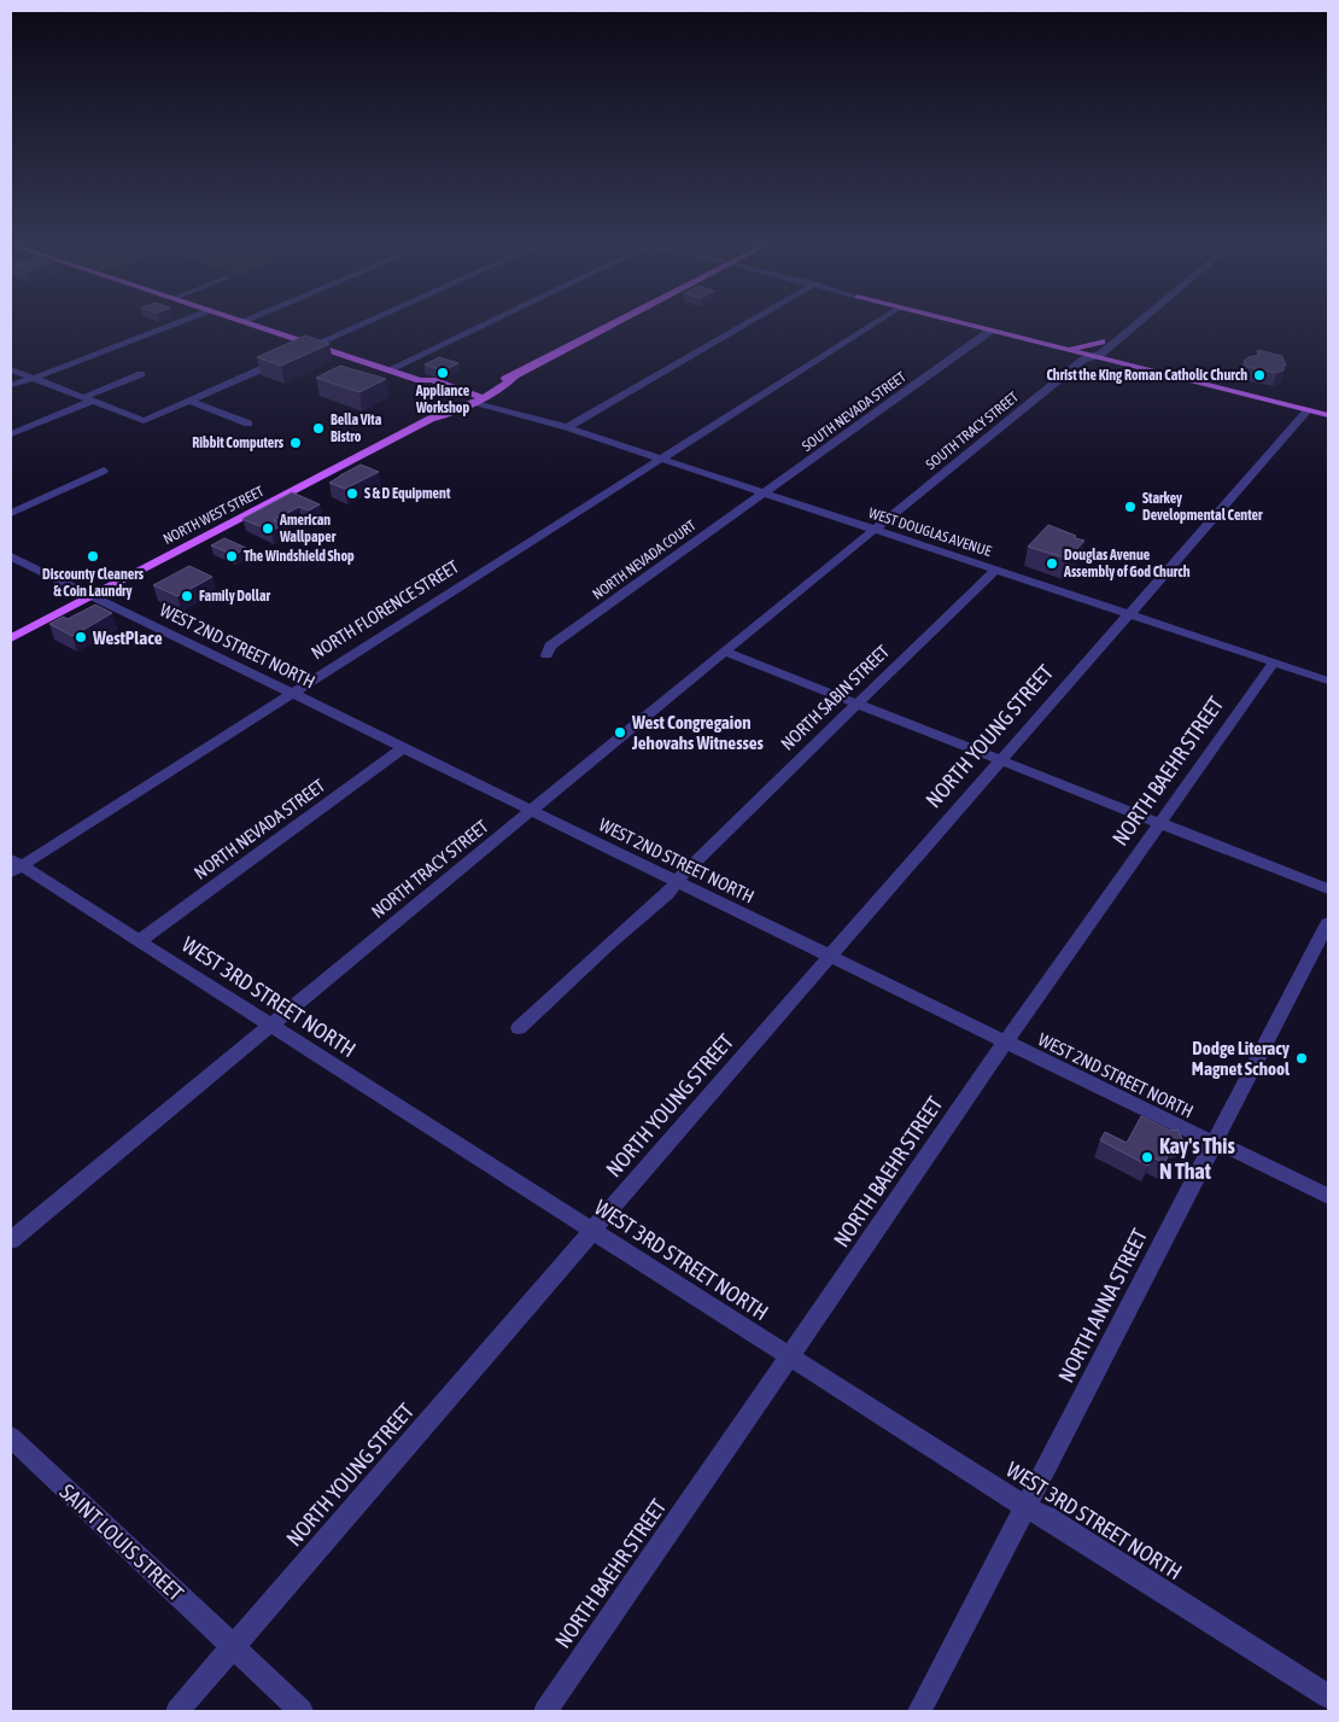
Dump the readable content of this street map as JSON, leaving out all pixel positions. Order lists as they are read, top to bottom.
{
  "streets": {
    "main road": ["NORTH WEST STREET", "WEST DOUGLAS AVENUE"],
    "street": [
      "SOUTH NEVADA STREET",
      "SOUTH TRACY STREET",
      "NORTH NEVADA COURT",
      "NORTH FLORENCE STREET",
      "WEST 2ND STREET NORTH",
      "NORTH SABIN STREET",
      "NORTH YOUNG STREET",
      "NORTH BAEHR STREET",
      "NORTH NEVADA STREET",
      "NORTH TRACY STREET",
      "WEST 3RD STREET NORTH",
      "NORTH ANNA STREET",
      "SAINT LOUIS STREET"
    ]
  },
  "crossings": [
    ["SOUTH NEVADA STREET", "WEST DOUGLAS AVENUE"],
    ["SOUTH NEVADA STREET", "NORTH NEVADA COURT"],
    ["SOUTH TRACY STREET", "WEST DOUGLAS AVENUE"],
    ["SOUTH TRACY STREET", "NORTH TRACY STREET"],
    ["NORTH WEST STREET", "WEST DOUGLAS AVENUE"],
    ["NORTH WEST STREET", "WEST 2ND STREET NORTH"],
    ["WEST DOUGLAS AVENUE", "NORTH NEVADA COURT"],
    ["WEST DOUGLAS AVENUE", "NORTH FLORENCE STREET"],
    ["WEST DOUGLAS AVENUE", "NORTH SABIN STREET"],
    ["WEST DOUGLAS AVENUE", "NORTH YOUNG STREET"],
    ["WEST DOUGLAS AVENUE", "NORTH BAEHR STREET"],
    ["WEST DOUGLAS AVENUE", "NORTH TRACY STREET"],
    ["NORTH FLORENCE STREET", "WEST 2ND STREET NORTH"],
    ["NORTH FLORENCE STREET", "WEST 3RD STREET NORTH"],
    ["WEST 2ND STREET NORTH", "NORTH SABIN STREET"],
    ["WEST 2ND STREET NORTH", "NORTH YOUNG STREET"],
    ["WEST 2ND STREET NORTH", "NORTH BAEHR STREET"],
    ["WEST 2ND STREET NORTH", "NORTH NEVADA STREET"],
    ["WEST 2ND STREET NORTH", "NORTH TRACY STREET"],
    ["WEST 2ND STREET NORTH", "NORTH ANNA STREET"],
    ["NORTH YOUNG STREET", "WEST 3RD STREET NORTH"],
    ["NORTH YOUNG STREET", "SAINT LOUIS STREET"],
    ["NORTH BAEHR STREET", "WEST 3RD STREET NORTH"],
    ["NORTH NEVADA STREET", "WEST 3RD STREET NORTH"],
    ["NORTH TRACY STREET", "WEST 3RD STREET NORTH"],
    ["WEST 3RD STREET NORTH", "NORTH ANNA STREET"]
  ],
  "places": [
    "Appliance Workshop",
    "Christ the King Roman Catholic Church",
    "Bella Vita Bistro",
    "Ribbit Computers",
    "S & D Equipment",
    "Starkey Developmental Center",
    "American Wallpaper",
    "Discounty Cleaners & Coin Laundry",
    "The Windshield Shop",
    "Douglas Avenue Assembly of God Church",
    "Family Dollar",
    "WestPlace",
    "West Congregaion Jehovahs Witnesses",
    "Dodge Literacy Magnet School",
    "Kay's This N That"
  ]
}
